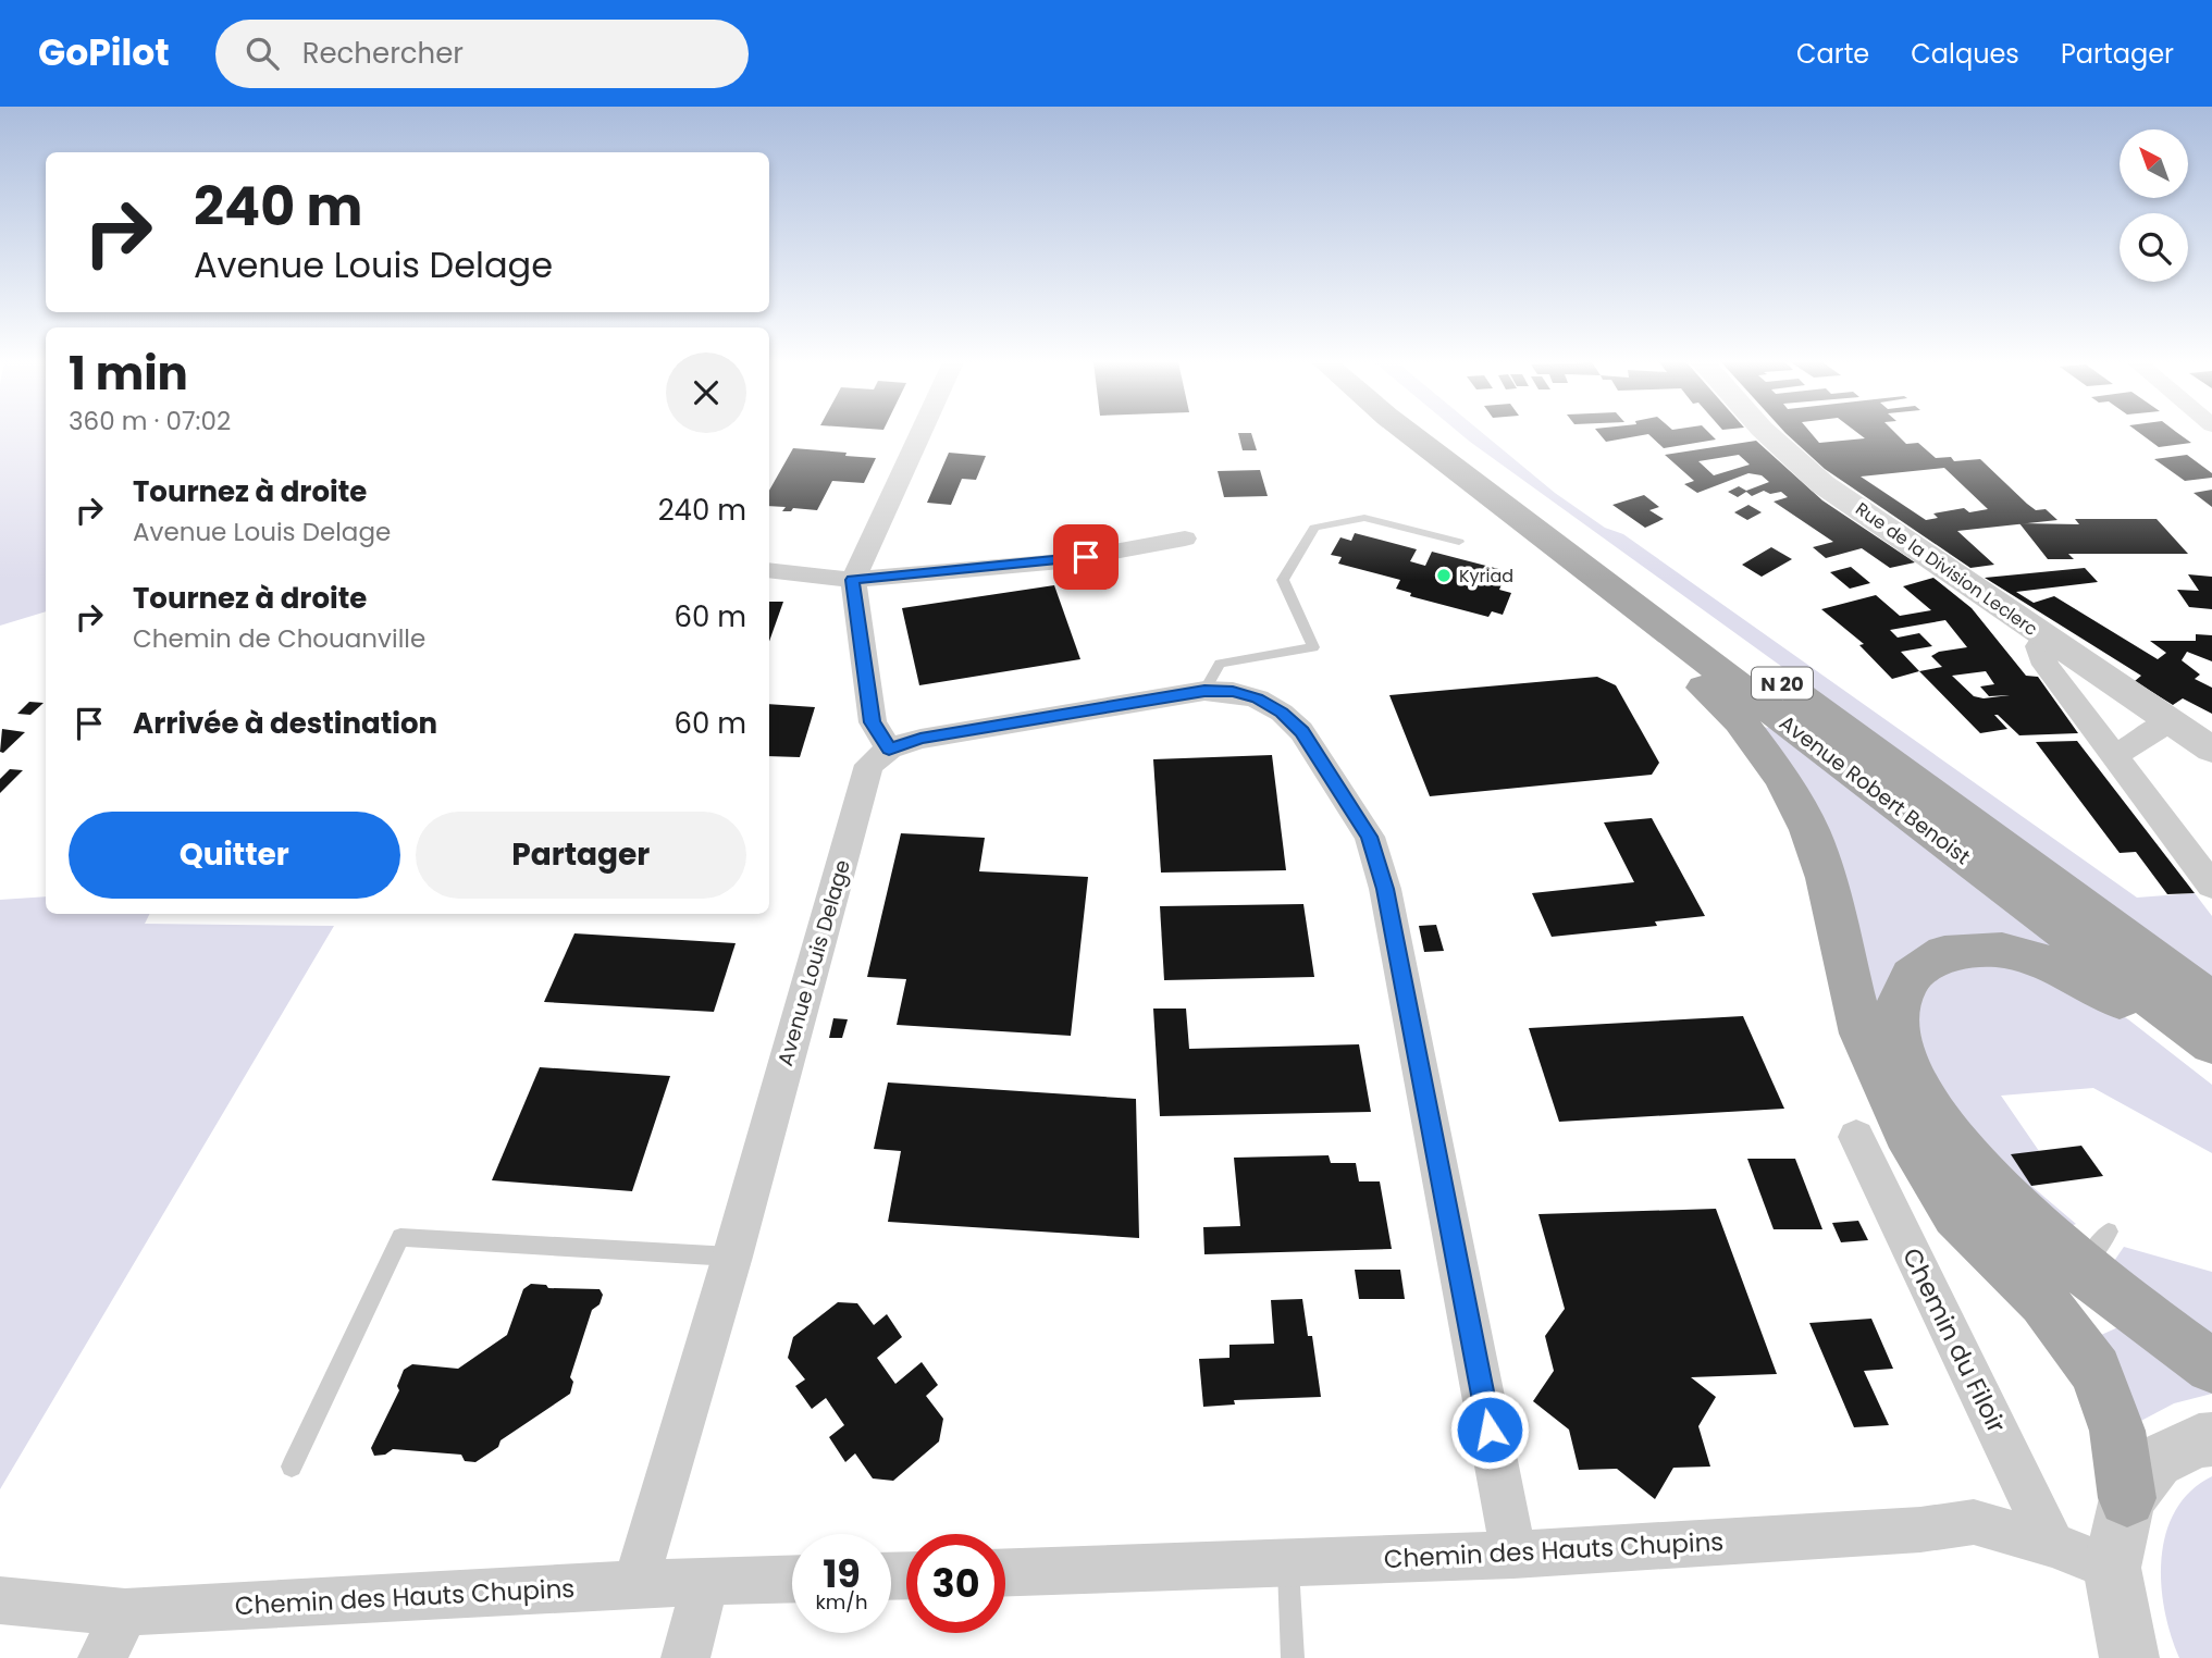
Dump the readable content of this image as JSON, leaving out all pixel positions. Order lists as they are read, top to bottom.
{
  "streets": {
    "main road": ["N 20", "Avenue Robert Benoist"],
    "street": [
      "Rue de la Division Leclerc",
      "Avenue Louis Delage",
      "Chemin du Filoir",
      "Chemin des Hauts Chupins"
    ]
  },
  "crossings": [
    ["Avenue Louis Delage", "Chemin des Hauts Chupins"],
    ["Chemin du Filoir", "Chemin des Hauts Chupins"]
  ],
  "places": ["Kyriad"],
  "north": "top left",
  "page": {
    "header": "GoPilot",
    "search": "Rechercher",
    "nav": ["Carte", "Calques", "Partager"],
    "turn": ["240 m", "Avenue Louis Delage"],
    "heading": ["1 min", "360 m · 07:02"],
    "list": [
      {
        "name": "Tournez à droite",
        "note": "Avenue Louis Delage",
        "value": "240 m"
      },
      {
        "name": "Tournez à droite",
        "note": "Chemin de Chouanville",
        "value": "60 m"
      },
      {
        "name": "Arrivée à destination",
        "value": "60 m"
      }
    ],
    "buttons": ["Quitter", "Partager"],
    "speed": "19 km/h",
    "limit": "30"
  }
}
